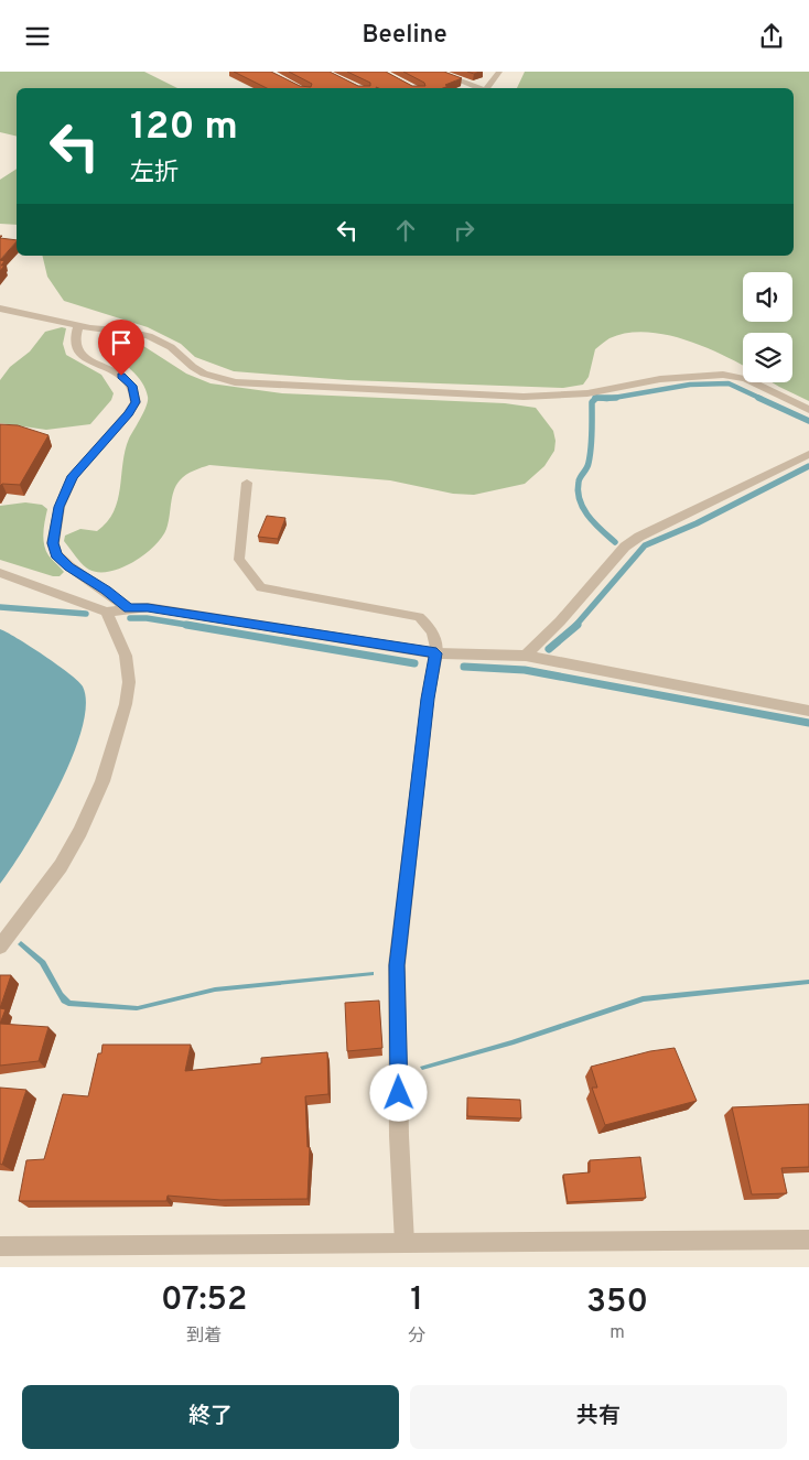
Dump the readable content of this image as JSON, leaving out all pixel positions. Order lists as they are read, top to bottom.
{
  "page": {
    "header": "Beeline",
    "turn": ["120 m", "左折"],
    "eta": [
      "07:52",
      "到着",
      "1",
      "分",
      "350",
      "m"
    ],
    "buttons": ["終了", "共有"]
  }
}
